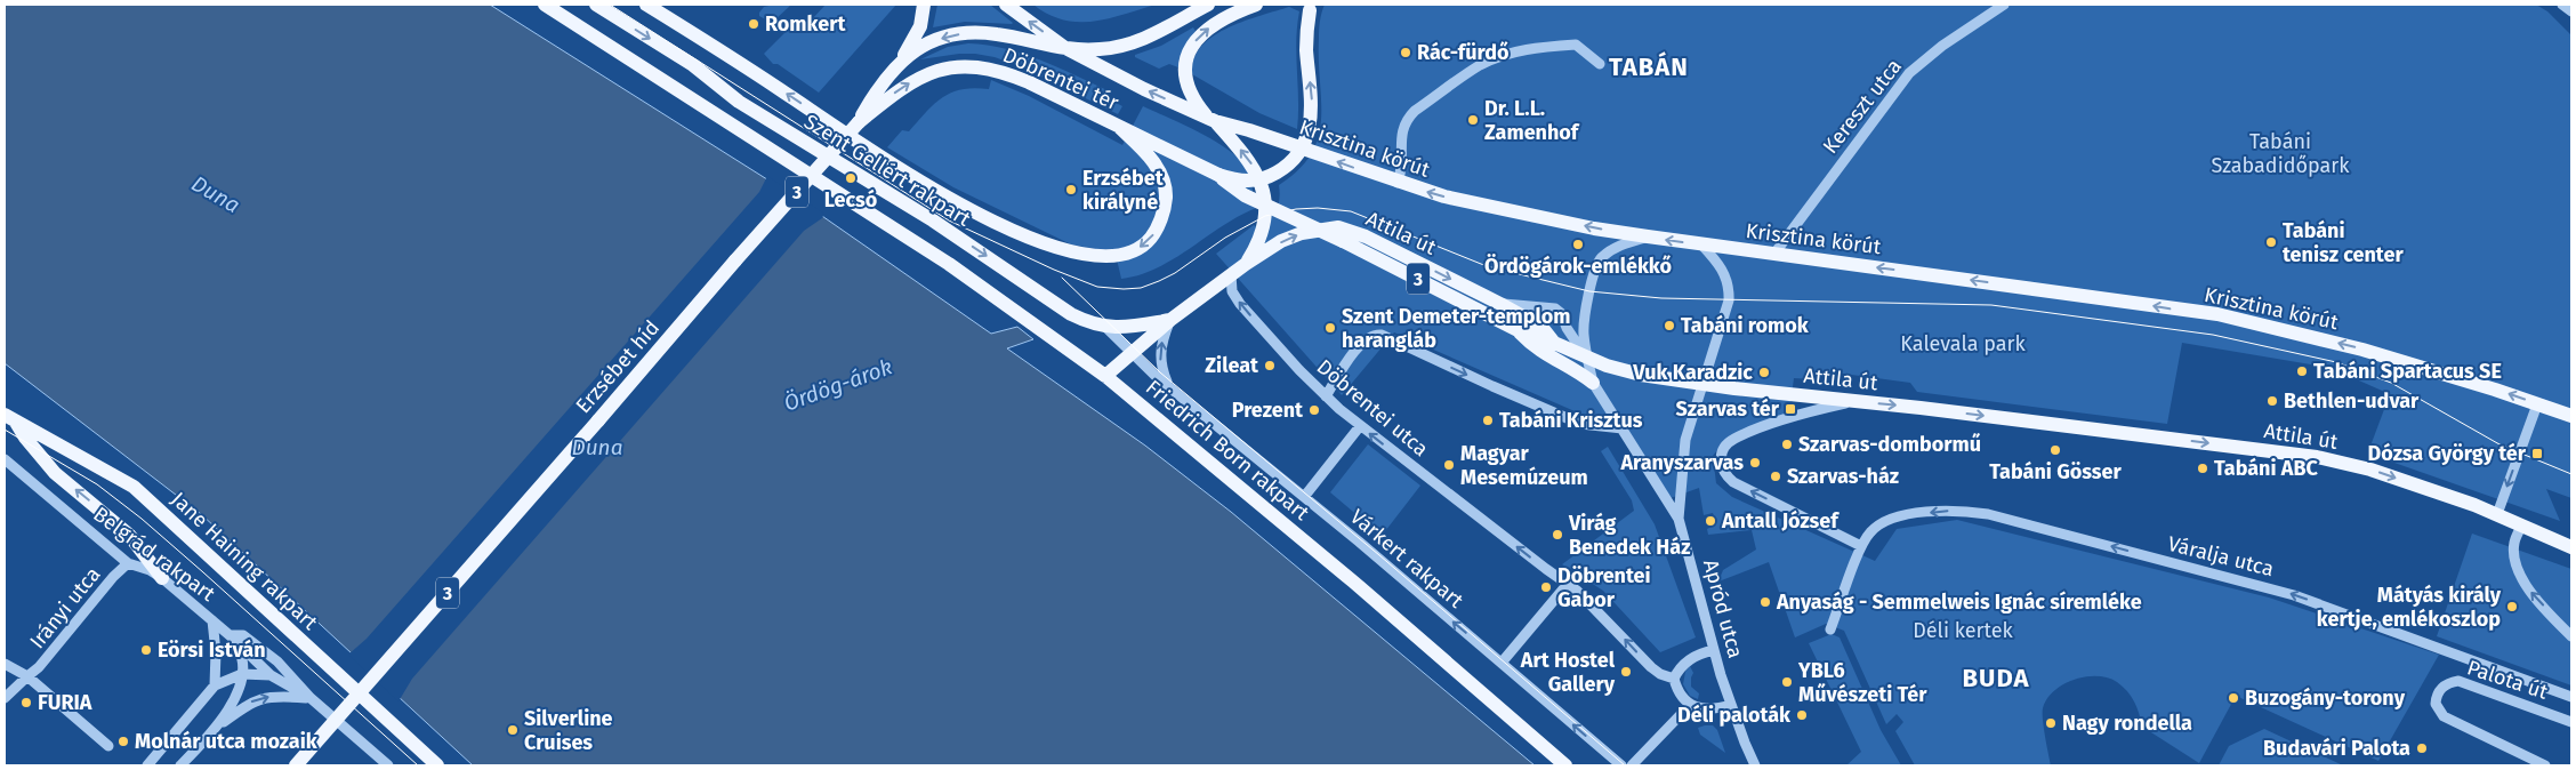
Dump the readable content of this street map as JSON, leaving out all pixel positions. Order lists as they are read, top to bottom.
{
  "streets": {
    "main road": [
      "Döbrentei tér",
      "Krisztina körút",
      "Szent Gellért rakpart",
      "3",
      "Attila út",
      "Erzsébet híd",
      "Friedrich Born rakpart",
      "Jane Haining rakpart"
    ],
    "street": [
      "Kereszt utca",
      "Döbrentei utca",
      "Belgrád rakpart",
      "Váralja utca",
      "Várkert rakpart",
      "Irányi utca",
      "Apród utca",
      "Palota út"
    ]
  },
  "crossings": [
    ["Döbrentei tér", "Szent Gellért rakpart"],
    ["Döbrentei tér", "3"],
    ["Döbrentei tér", "Erzsébet híd"],
    ["Kereszt utca", "Krisztina körút"],
    ["Krisztina körút", "3"],
    ["Krisztina körút", "Attila út"],
    ["Krisztina körút", "Apród utca"],
    ["Szent Gellért rakpart", "Várkert rakpart"],
    ["3", "Attila út"],
    ["3", "Erzsébet híd"],
    ["3", "Apród utca"],
    ["Attila út", "Döbrentei utca"],
    ["Attila út", "Apród utca"],
    ["Belgrád rakpart", "Irányi utca"]
  ],
  "one_way": [
    "Krisztina körút",
    "Döbrentei utca",
    "Váralja utca",
    "Várkert rakpart"
  ],
  "districts": ["TABÁN", "BUDA"],
  "water": ["Duna", "Ördög-árok"],
  "parks": ["Tabáni Szabadidőpark", "Kalevala park", "Déli kertek"],
  "places": {
    "other": [
      "Romkert",
      "Rác-fürdő",
      "Dr. L.L. Zamenhof",
      "Lecsó",
      "Erzsébet királyné",
      "Tabáni tenisz center",
      "Ördögárok-emlékkő",
      "Tabáni romok",
      "Szent Demeter-templom harangláb",
      "Zileat",
      "Tabáni Spartacus SE",
      "Vuk Karadzic",
      "Bethlen-udvar",
      "Prezent",
      "Tabáni Krisztus",
      "Szarvas-dombormű",
      "Tabáni Gösser",
      "Aranyszarvas",
      "Magyar Mesemúzeum",
      "Tabáni ABC",
      "Szarvas-ház",
      "Antall József",
      "Virág Benedek Ház",
      "Döbrentei Gabor",
      "Anyaság - Semmelweis Ignác síremléke",
      "Mátyás király kertje, emlékoszlop",
      "Eörsi István",
      "Art Hostel Gallery",
      "YBL6 Művészeti Tér",
      "Buzogány-torony",
      "FURIA",
      "Déli paloták",
      "Nagy rondella",
      "Silverline Cruises",
      "Molnár utca mozaik",
      "Budavári Palota"
    ],
    "transit": ["Szarvas tér", "Dózsa György tér"]
  }
}
